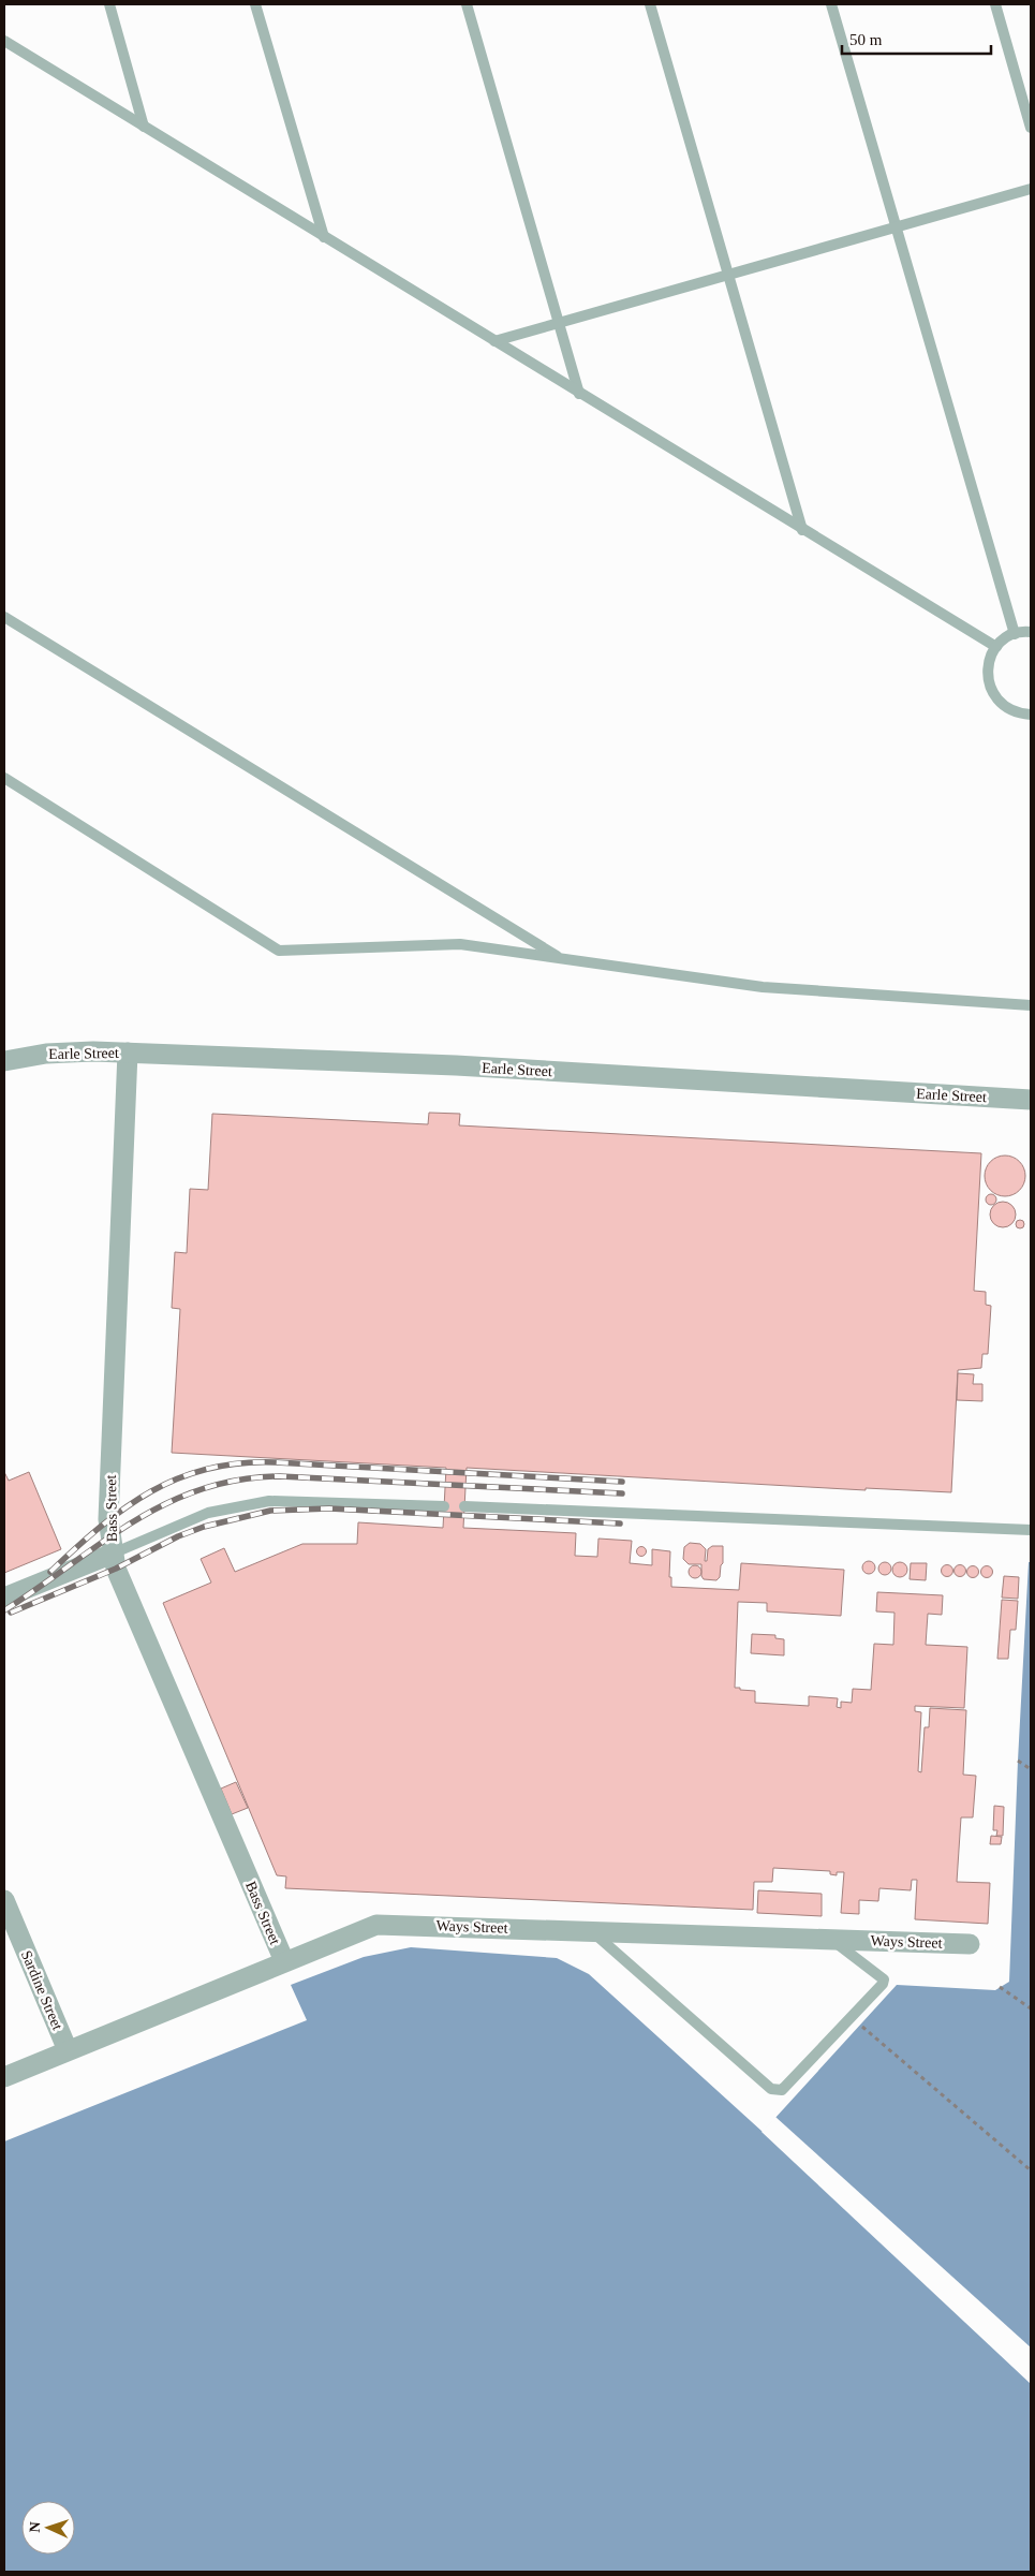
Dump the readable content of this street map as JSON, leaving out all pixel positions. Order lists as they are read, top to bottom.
{
  "streets": {
    "street": [
      "Earle Street",
      "Bass Street",
      "Ways Street",
      "Sardine Street"
    ]
  },
  "crossings": [
    ["Earle Street", "Bass Street"],
    ["Bass Street", "Ways Street"],
    ["Ways Street", "Sardine Street"]
  ],
  "scale_bar": "50 m",
  "north": "left"
}
